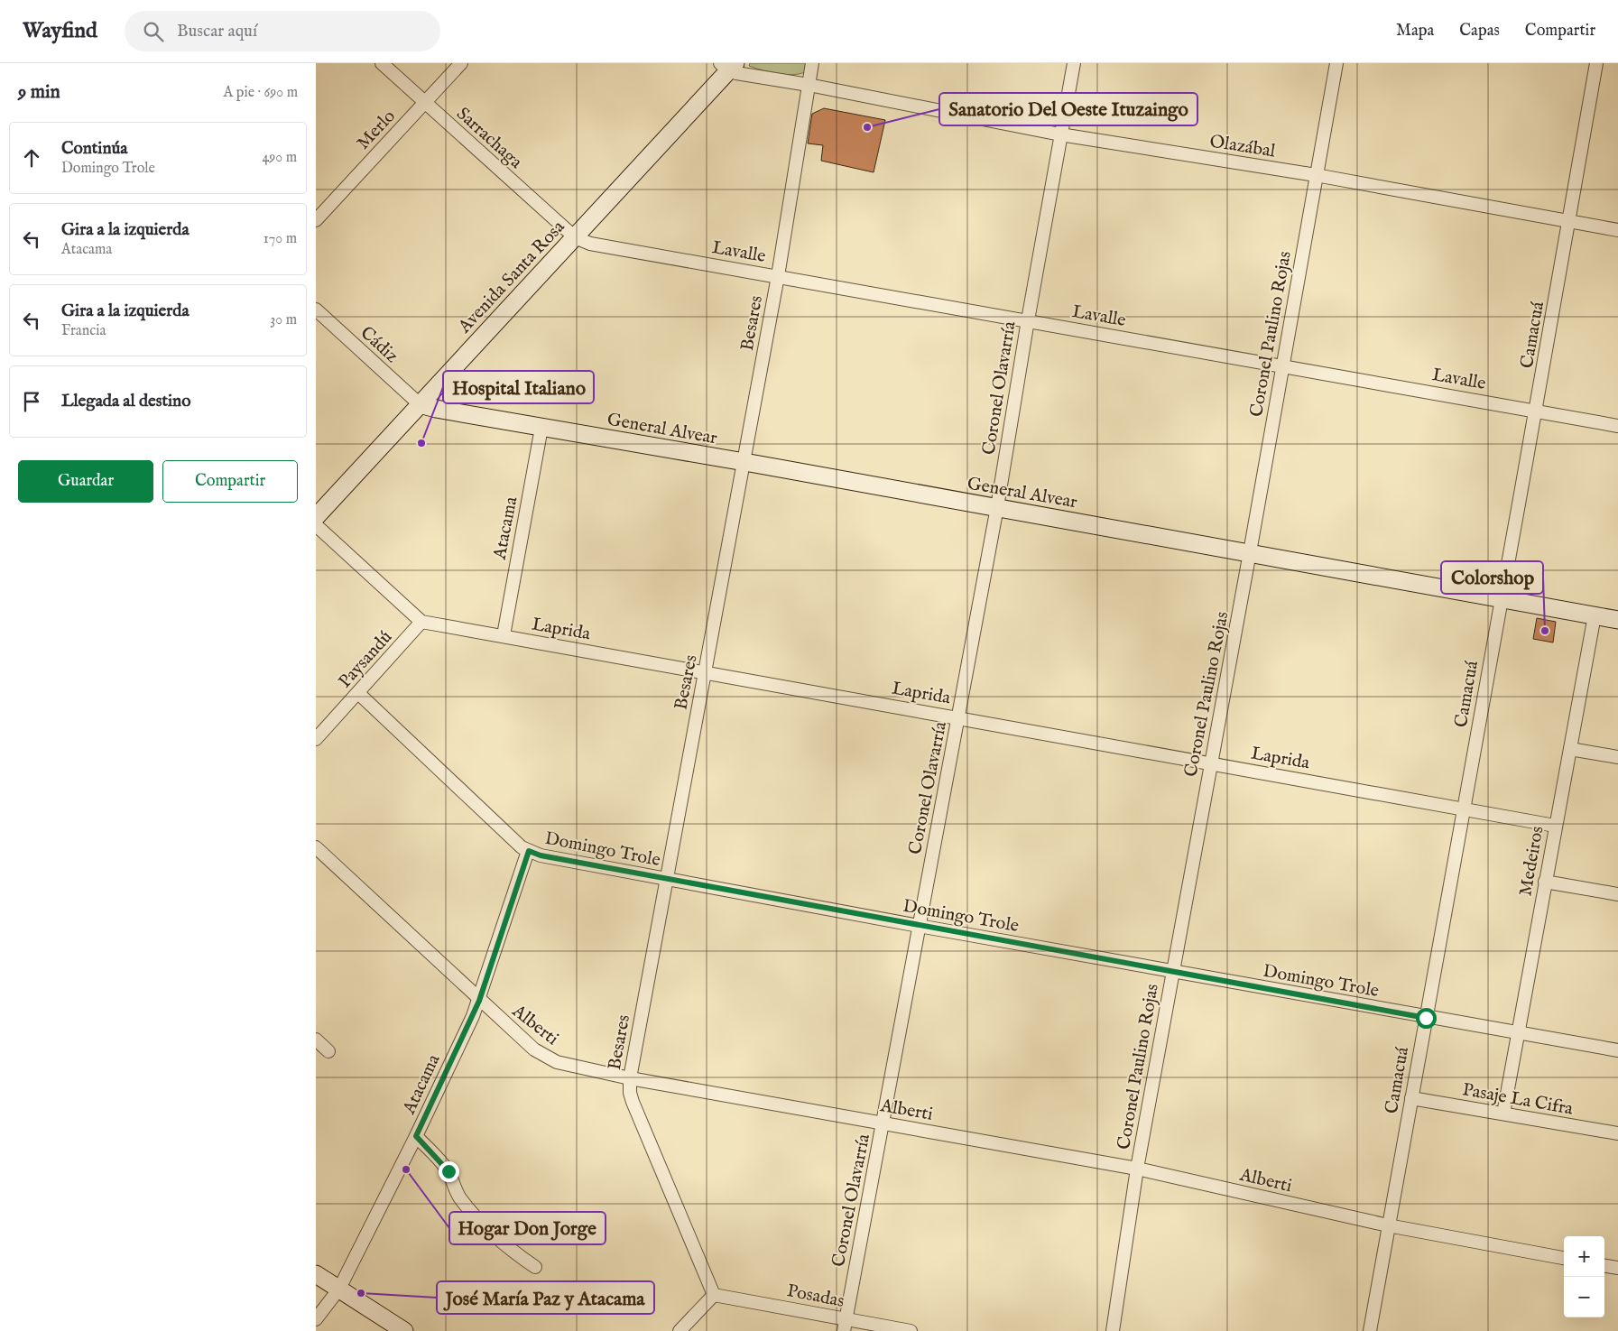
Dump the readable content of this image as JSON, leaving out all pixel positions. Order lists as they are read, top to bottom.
{
  "streets": {
    "street": [
      "Merlo",
      "Sarrachaga",
      "Olazábal",
      "Lavalle",
      "Avenida Santa Rosa",
      "Besares",
      "Coronel Paulino Rojas",
      "Camacuá",
      "Cádiz",
      "Coronel Olavarría",
      "General Alvear",
      "Atacama",
      "Laprida",
      "Paysandú",
      "Domingo Trole",
      "Medeiros",
      "Alberti",
      "Pasaje La Cifra",
      "Posadas"
    ]
  },
  "crossings": [
    ["Merlo", "Sarrachaga"],
    ["Sarrachaga", "Lavalle"],
    ["Sarrachaga", "Avenida Santa Rosa"],
    ["Olazábal", "Avenida Santa Rosa"],
    ["Olazábal", "Besares"],
    ["Olazábal", "Coronel Paulino Rojas"],
    ["Olazábal", "Camacuá"],
    ["Olazábal", "Coronel Olavarría"],
    ["Lavalle", "Avenida Santa Rosa"],
    ["Lavalle", "Besares"],
    ["Lavalle", "Coronel Paulino Rojas"],
    ["Lavalle", "Camacuá"],
    ["Lavalle", "Coronel Olavarría"],
    ["Avenida Santa Rosa", "Cádiz"],
    ["Avenida Santa Rosa", "General Alvear"],
    ["Besares", "General Alvear"],
    ["Besares", "Laprida"],
    ["Besares", "Domingo Trole"],
    ["Besares", "Alberti"],
    ["Besares", "Posadas"],
    ["Coronel Paulino Rojas", "General Alvear"],
    ["Coronel Paulino Rojas", "Laprida"],
    ["Coronel Paulino Rojas", "Domingo Trole"],
    ["Coronel Paulino Rojas", "Alberti"],
    ["Camacuá", "General Alvear"],
    ["Camacuá", "Laprida"],
    ["Camacuá", "Domingo Trole"],
    ["Camacuá", "Alberti"],
    ["Camacuá", "Pasaje La Cifra"],
    ["Cádiz", "General Alvear"],
    ["Coronel Olavarría", "General Alvear"],
    ["Coronel Olavarría", "Laprida"],
    ["Coronel Olavarría", "Domingo Trole"],
    ["Coronel Olavarría", "Alberti"],
    ["Coronel Olavarría", "Posadas"],
    ["General Alvear", "Atacama"],
    ["General Alvear", "Medeiros"],
    ["Atacama", "Laprida"],
    ["Atacama", "Domingo Trole"],
    ["Atacama", "Alberti"],
    ["Laprida", "Paysandú"],
    ["Laprida", "Medeiros"],
    ["Paysandú", "Domingo Trole"],
    ["Domingo Trole", "Medeiros"],
    ["Medeiros", "Pasaje La Cifra"]
  ],
  "places": [
    "Sanatorio Del Oeste Ituzaingo",
    "Hospital Italiano",
    "Colorshop",
    "Hogar Don Jorge",
    "José María Paz y Atacama"
  ],
  "page": {
    "header": "Wayfind",
    "search": "Buscar aquí",
    "nav": ["Mapa", "Capas", "Compartir"],
    "heading": ["9 min", "A pie · 690 m"],
    "list": [
      ["Continúa", "Domingo Trole", "490 m"],
      ["Gira a la izquierda", "Atacama", "170 m"],
      ["Gira a la izquierda", "Francia", "30 m"],
      "Llegada al destino"
    ],
    "buttons": ["Guardar", "Compartir"],
    "map_buttons": ["+", "−"]
  }
}
